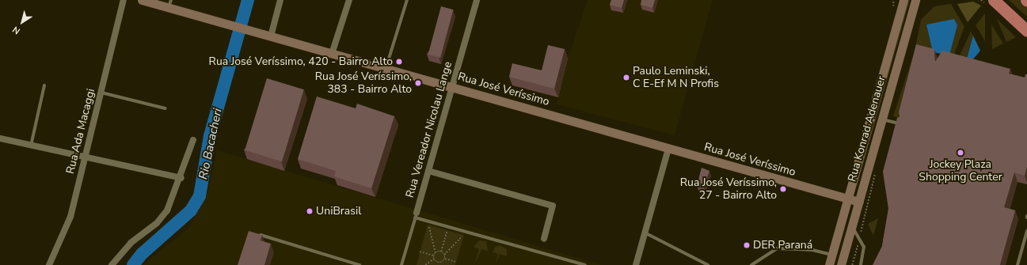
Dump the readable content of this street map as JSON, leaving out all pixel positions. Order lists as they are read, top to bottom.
{
  "streets": {
    "street": [
      "Rua José Veríssimo",
      "Rua Konrad Adenauer",
      "Rua Vereador Nicolau Lange",
      "Rua Ada Macaggi"
    ]
  },
  "crossings": [
    ["Rua José Veríssimo", "Rua Konrad Adenauer"],
    ["Rua José Veríssimo", "Rua Vereador Nicolau Lange"]
  ],
  "water": ["Rio Bacacheri"],
  "places": [
    "Rua José Veríssimo, 420 - Bairro Alto",
    "Paulo Leminski, C E-Ef M N Profis",
    "Rua José Veríssimo, 383 - Bairro Alto",
    "Jockey Plaza Shopping Center",
    "Rua José Veríssimo, 27 - Bairro Alto",
    "UniBrasil",
    "DER Paraná"
  ],
  "north": "bottom left"
}
